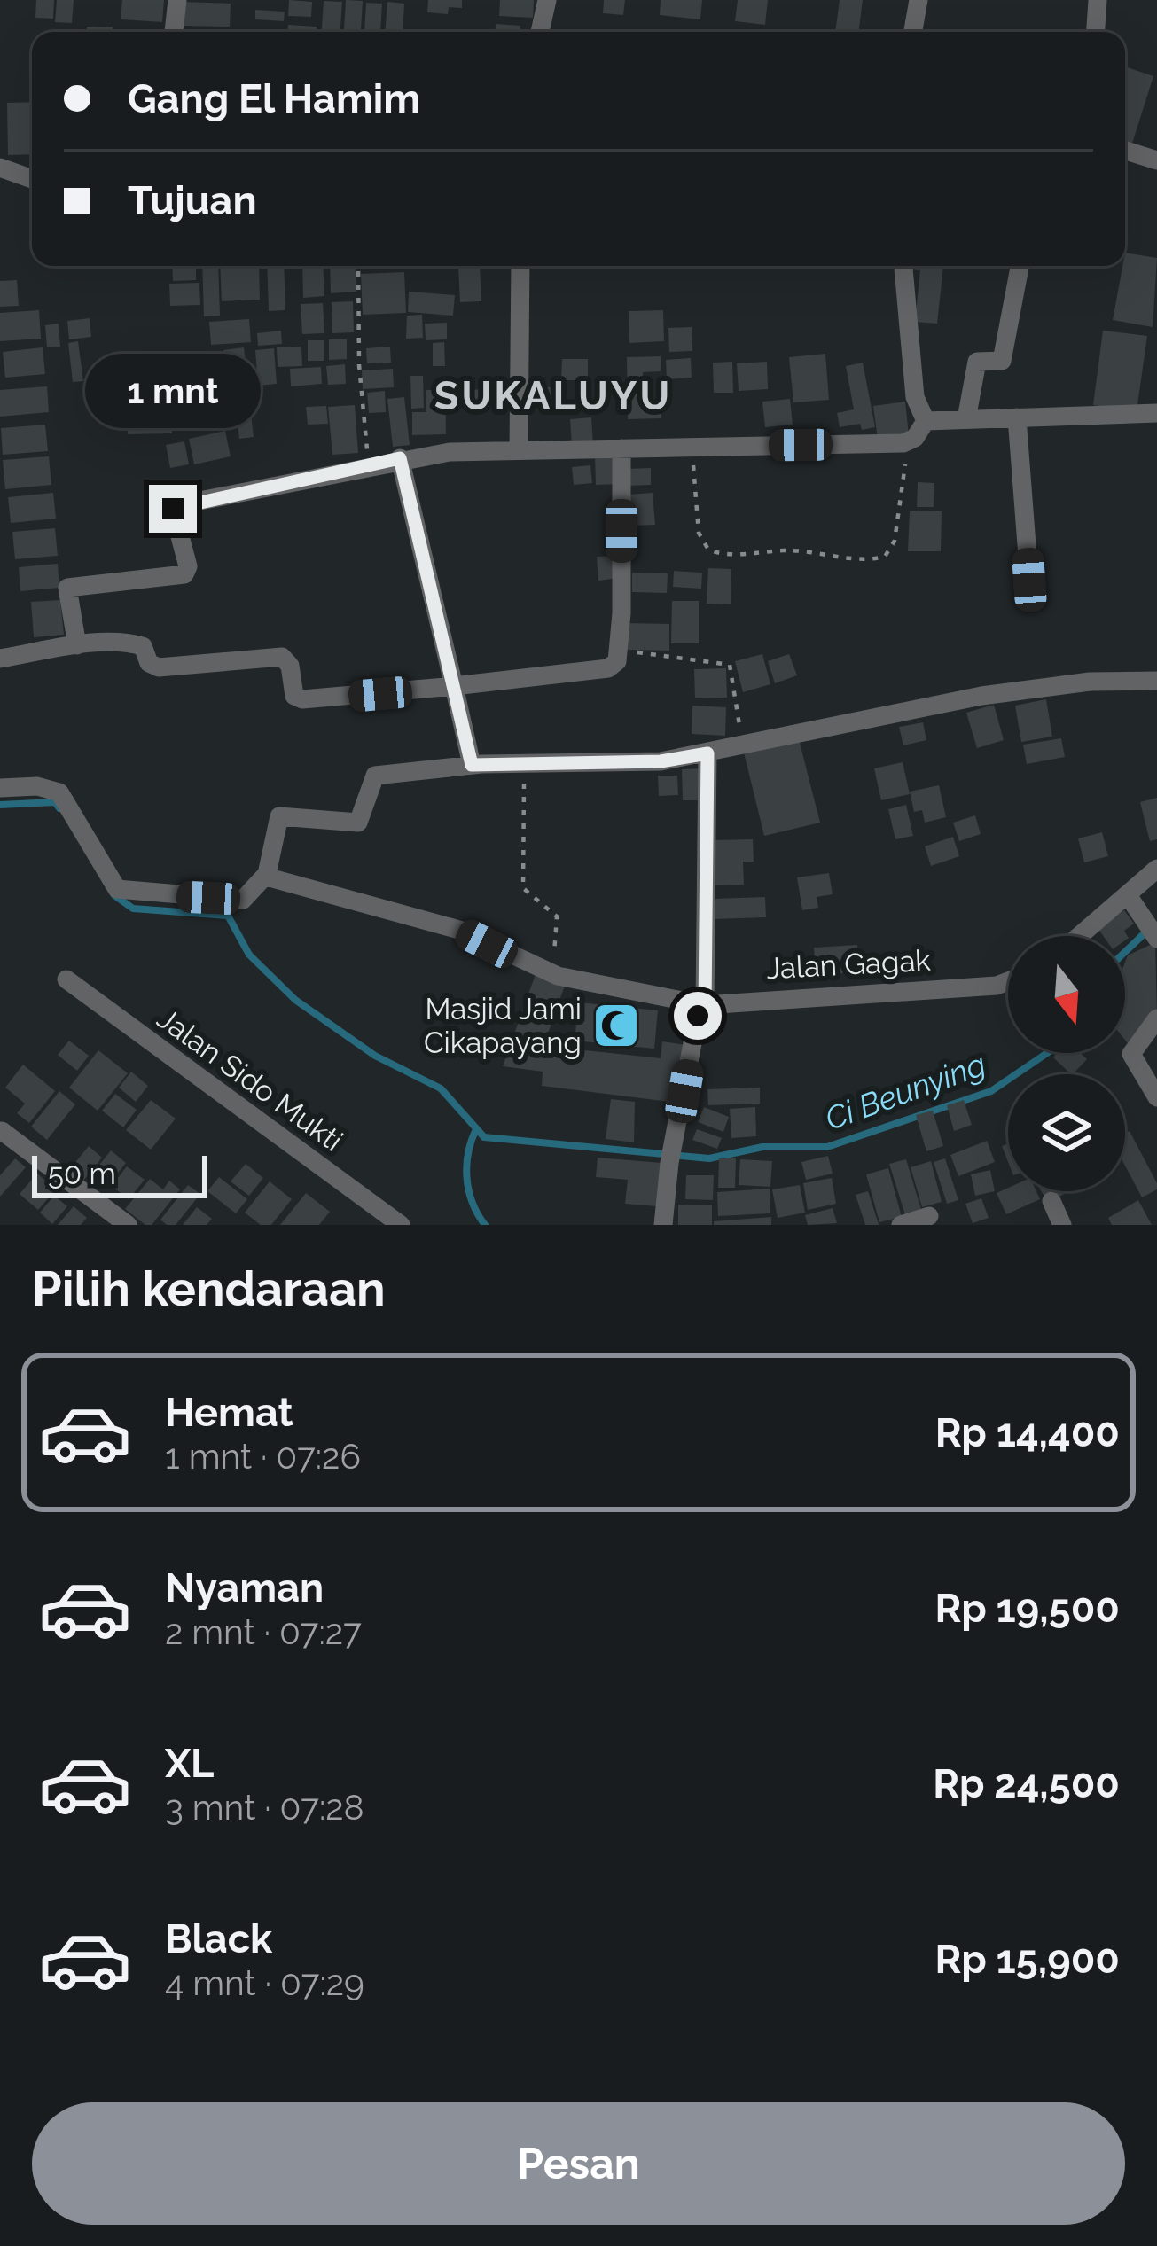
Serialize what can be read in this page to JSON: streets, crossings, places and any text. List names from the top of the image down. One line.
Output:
{"streets":{"street":["Jalan Gagak","Jalan Sido Mukti"]},"districts":["SUKALUYU"],"water":["Ci Beunying"],"places":{"mosque":["Masjid Jami Cikapayang"]},"scale_bar":"50 m","north":"bottom","page":{"banner":["Gang El Hamim","Tujuan"],"bubble":"1 mnt","scale":"50 m","heading":"Pilih kendaraan","list":[{"name":"Hemat","note":"1 mnt · 07:26","value":"Rp 14,400"},{"name":"Nyaman","note":"2 mnt · 07:27","value":"Rp 19,500"},{"name":"XL","note":"3 mnt · 07:28","value":"Rp 24,500"},{"name":"Black","note":"4 mnt · 07:29","value":"Rp 15,900"}],"buttons":"Pesan"}}
